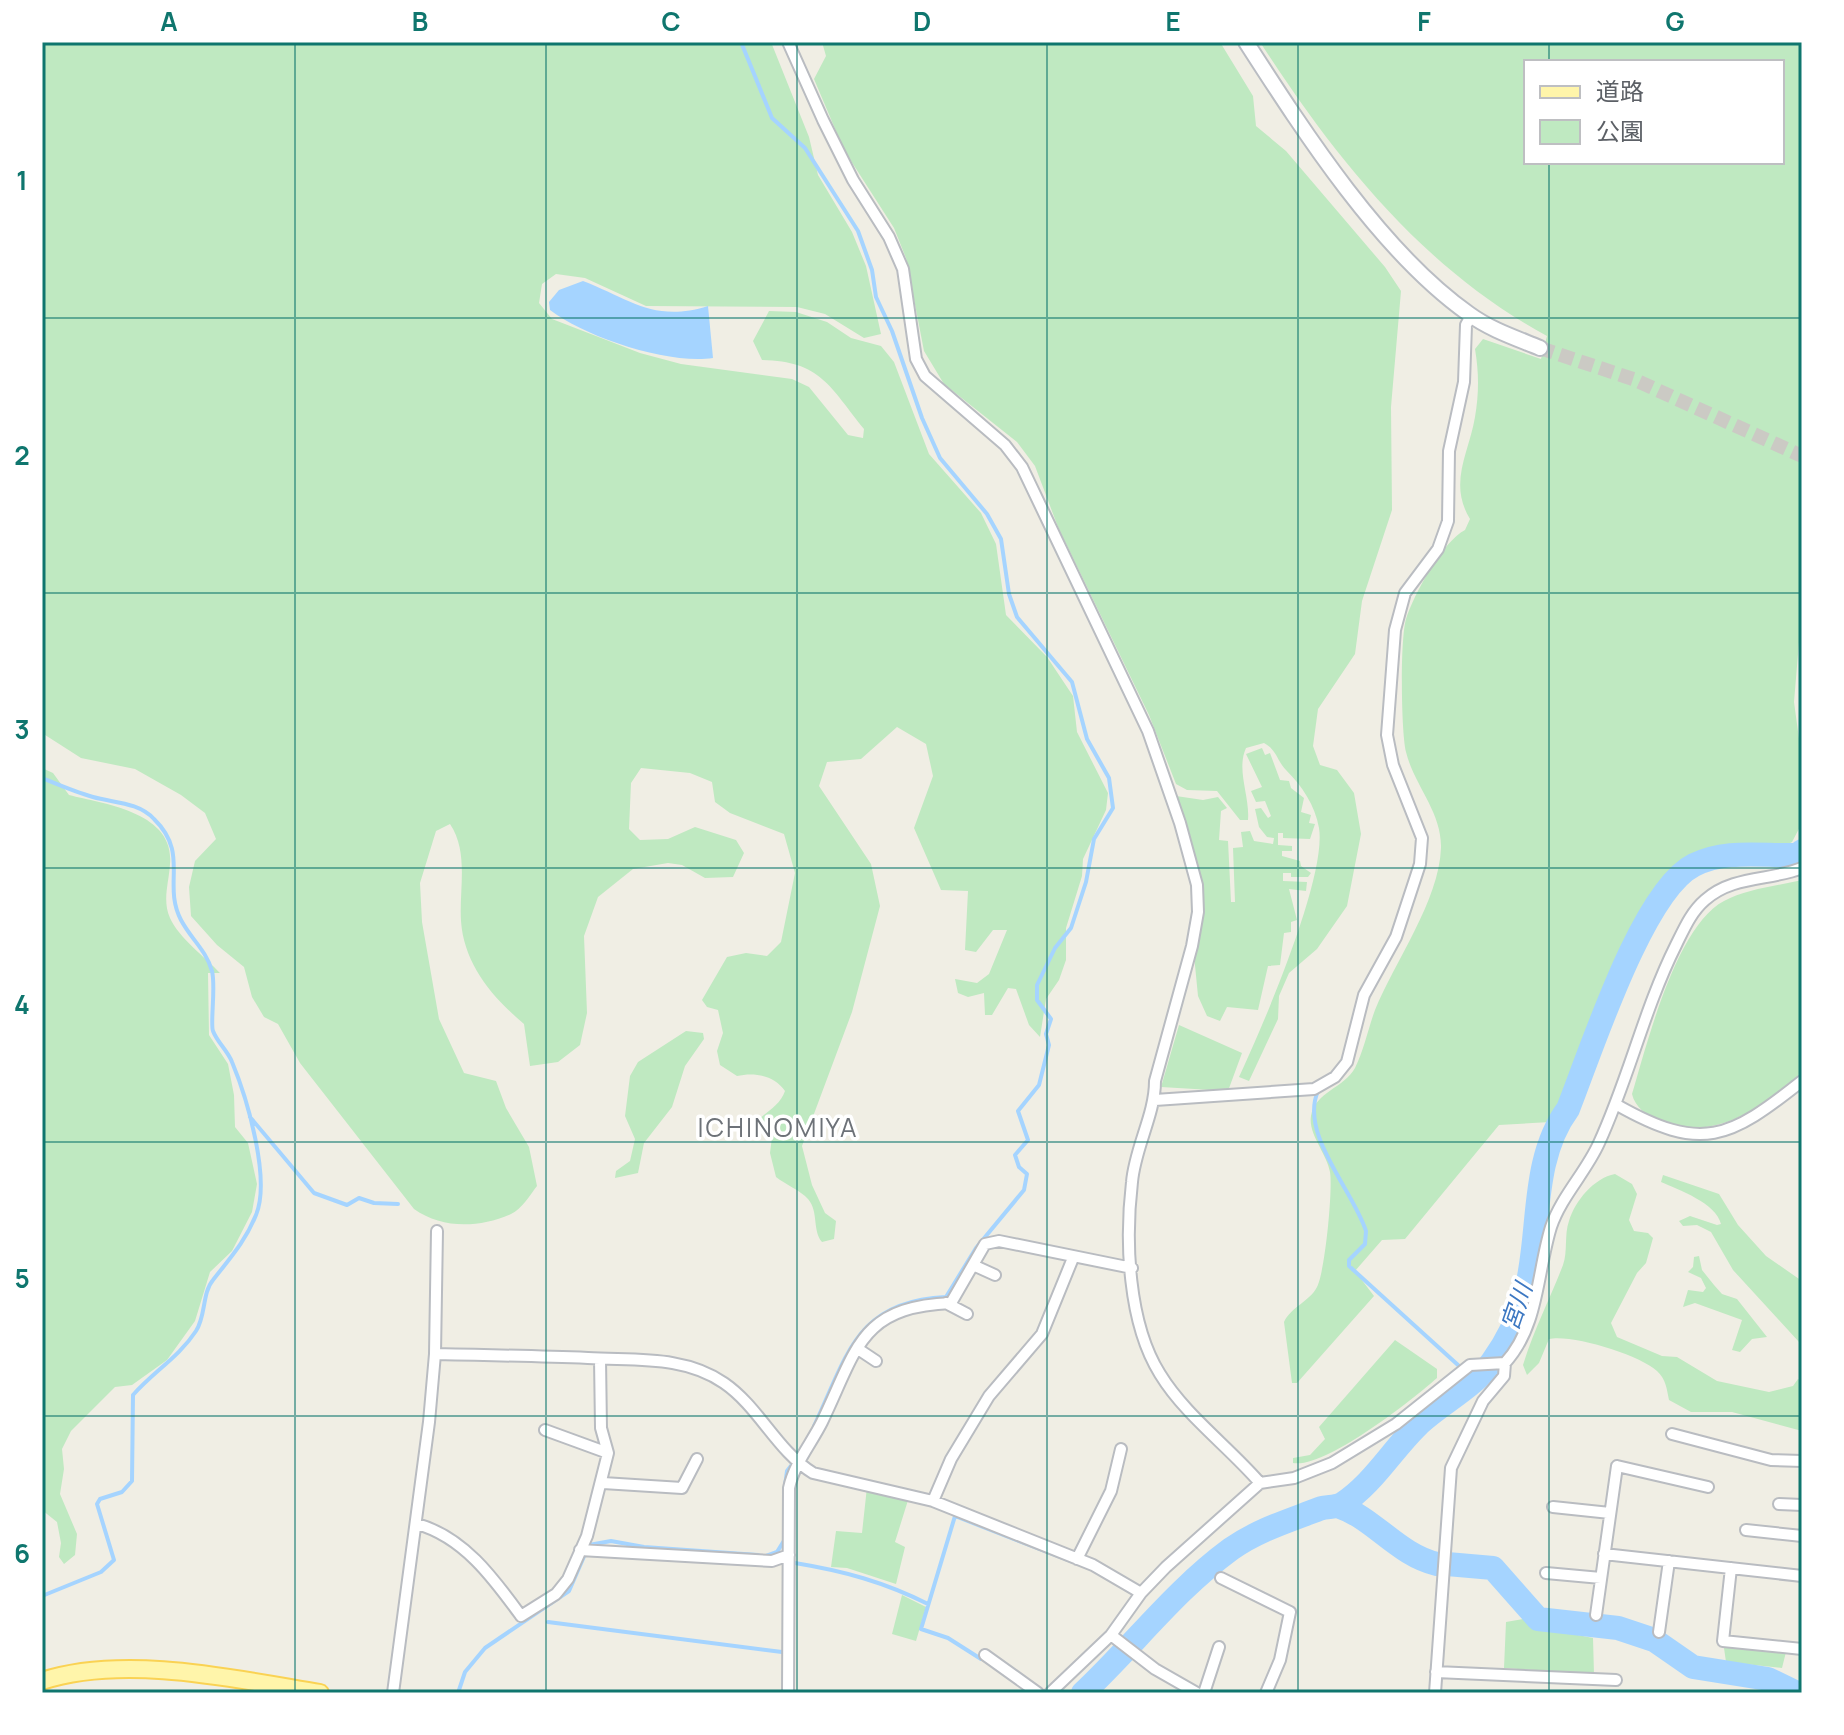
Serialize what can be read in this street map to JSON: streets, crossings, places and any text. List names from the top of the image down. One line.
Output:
{"districts":["ICHINOMIYA"],"water":["宮川"],"legend":["道路","公園"],"grid":{"columns":["A","B","C","D","E","F","G"],"rows":["1","2","3","4","5","6"]}}
